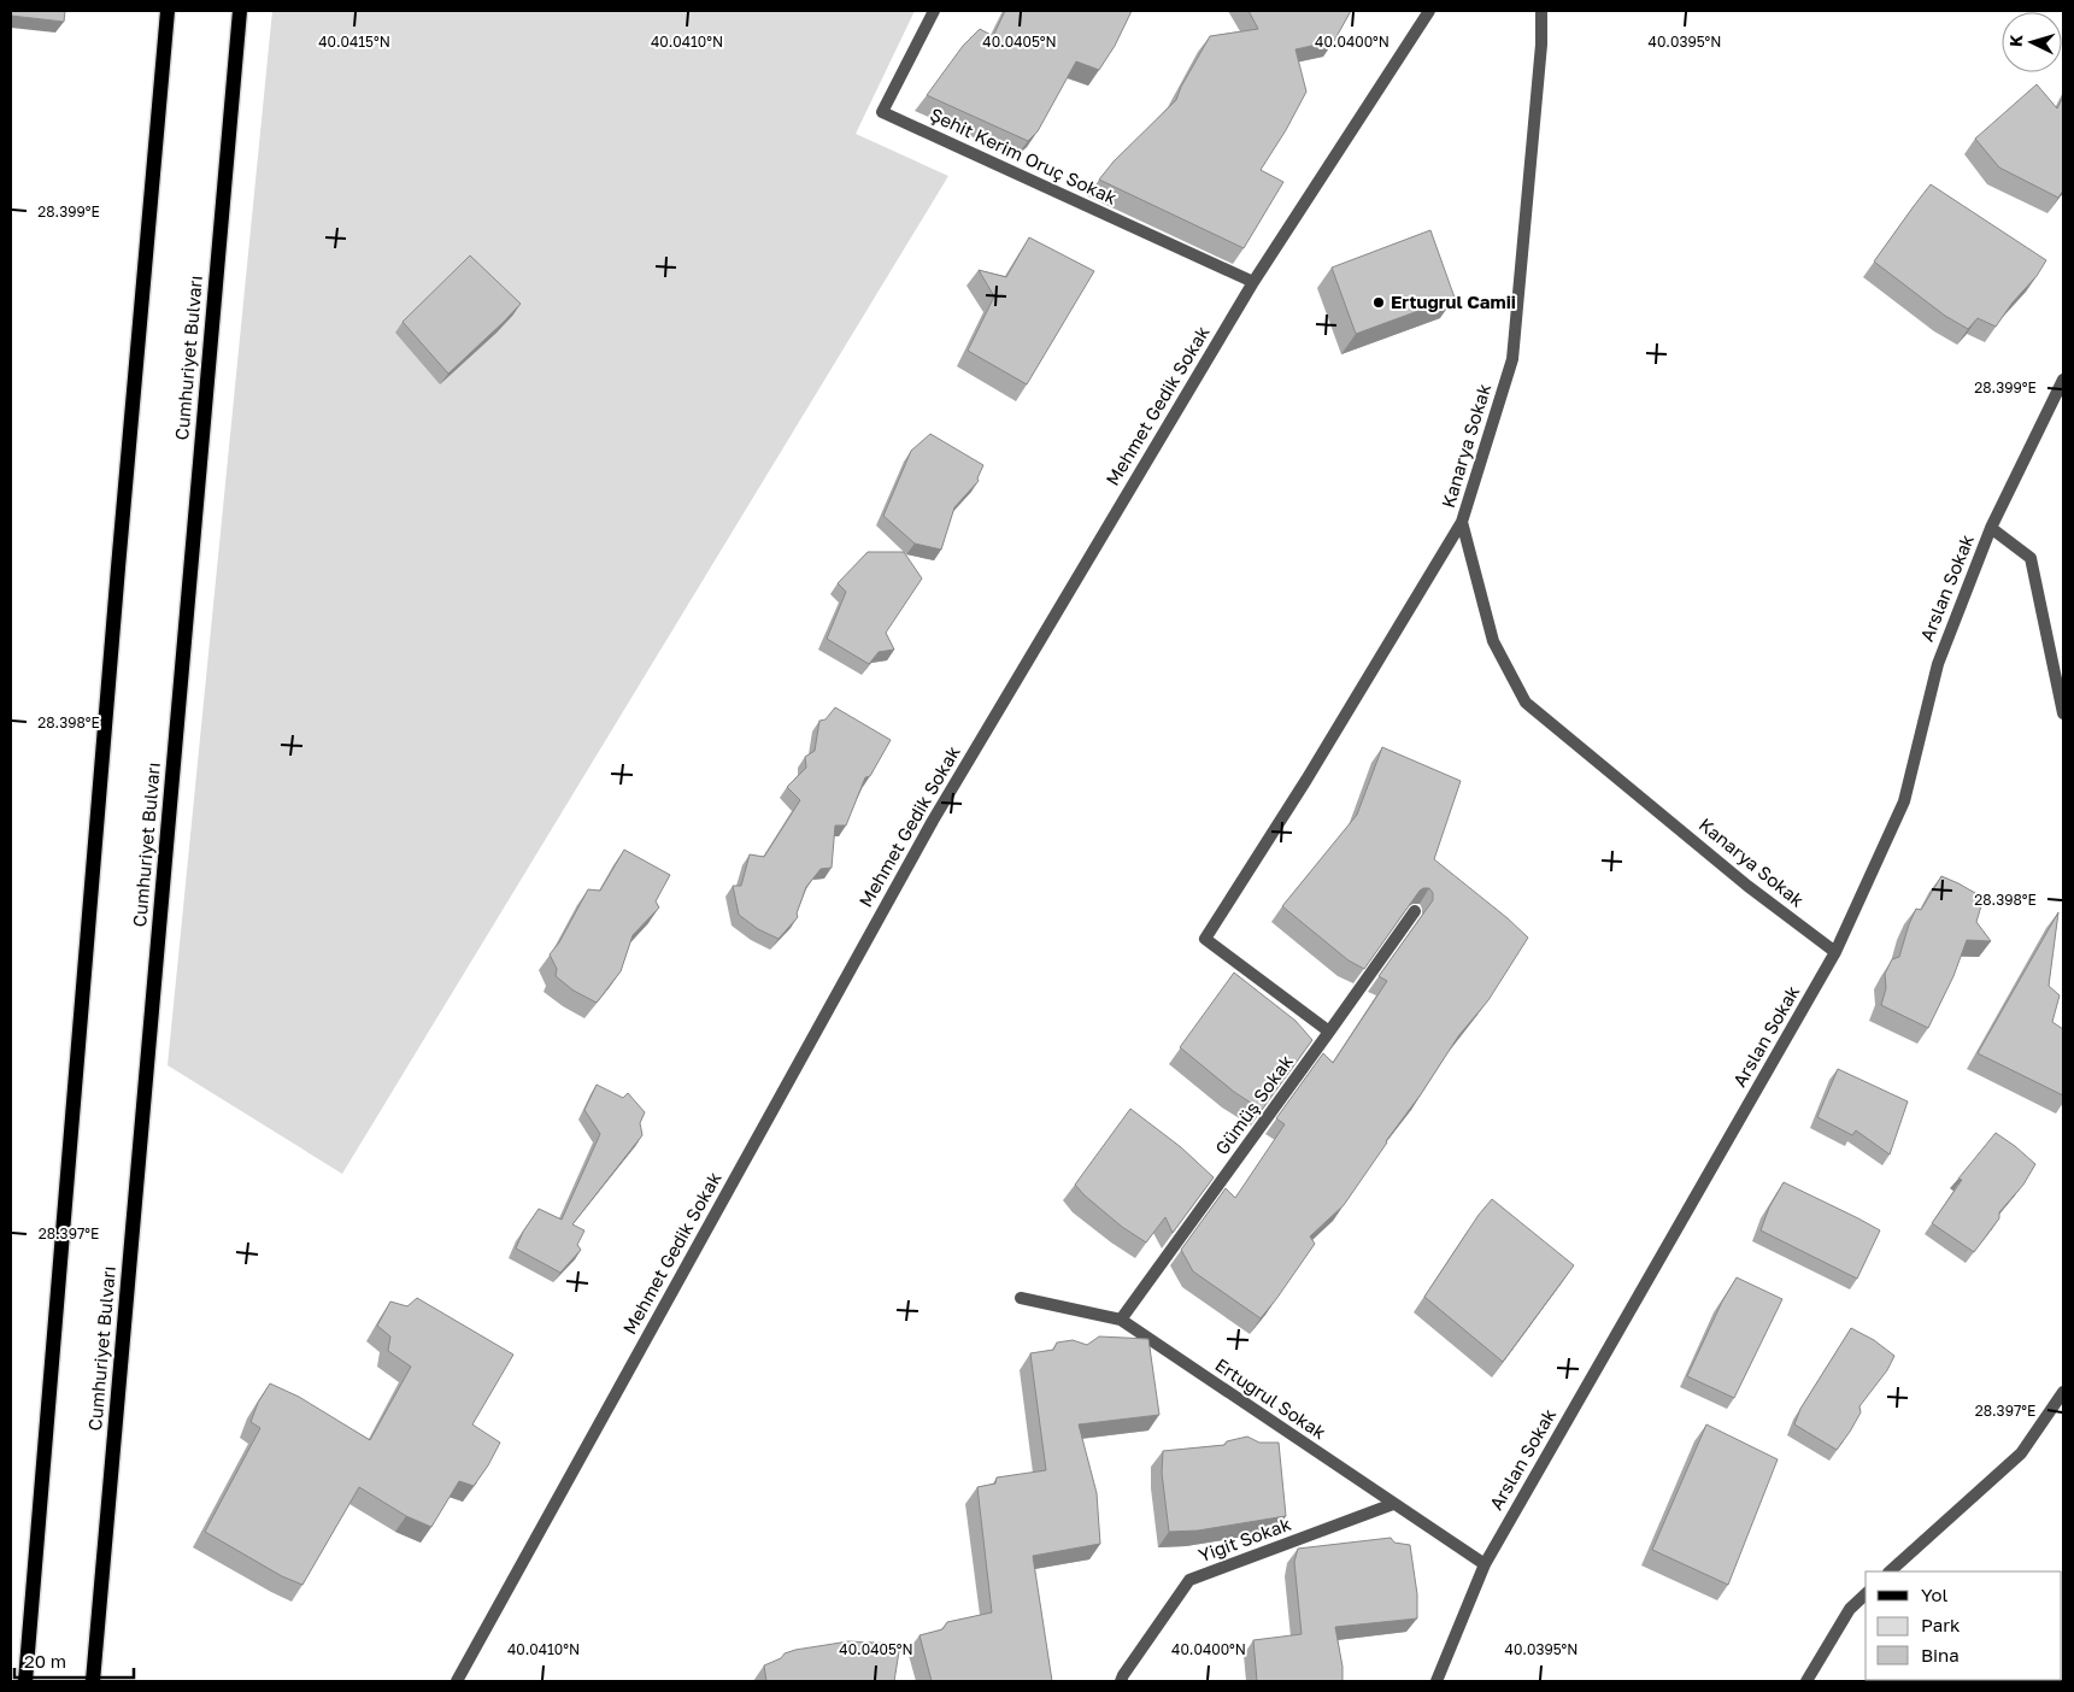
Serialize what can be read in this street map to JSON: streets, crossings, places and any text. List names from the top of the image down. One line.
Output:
{"streets":{"main road":["Cumhuriyet Bulvarı"],"street":["Şehit Kerim Oruç Sokak","Mehmet Gedik Sokak","Kanarya Sokak","Arslan Sokak","Gümüş Sokak","Ertuğrul Sokak","Yiğit Sokak"]},"crossings":[["Şehit Kerim Oruç Sokak","Mehmet Gedik Sokak"],["Kanarya Sokak","Arslan Sokak"],["Arslan Sokak","Ertuğrul Sokak"],["Gümüş Sokak","Ertuğrul Sokak"],["Ertuğrul Sokak","Yiğit Sokak"]],"places":["Ertuğrul Camii"],"legend":["Yol","Park","Bina"],"scale_bar":"20 m","north":"left","coordinates":["40.0415°N","40.0410°N","40.0405°N","40.0400°N","40.0395°N","28.399°E","28.398°E","28.397°E"]}
